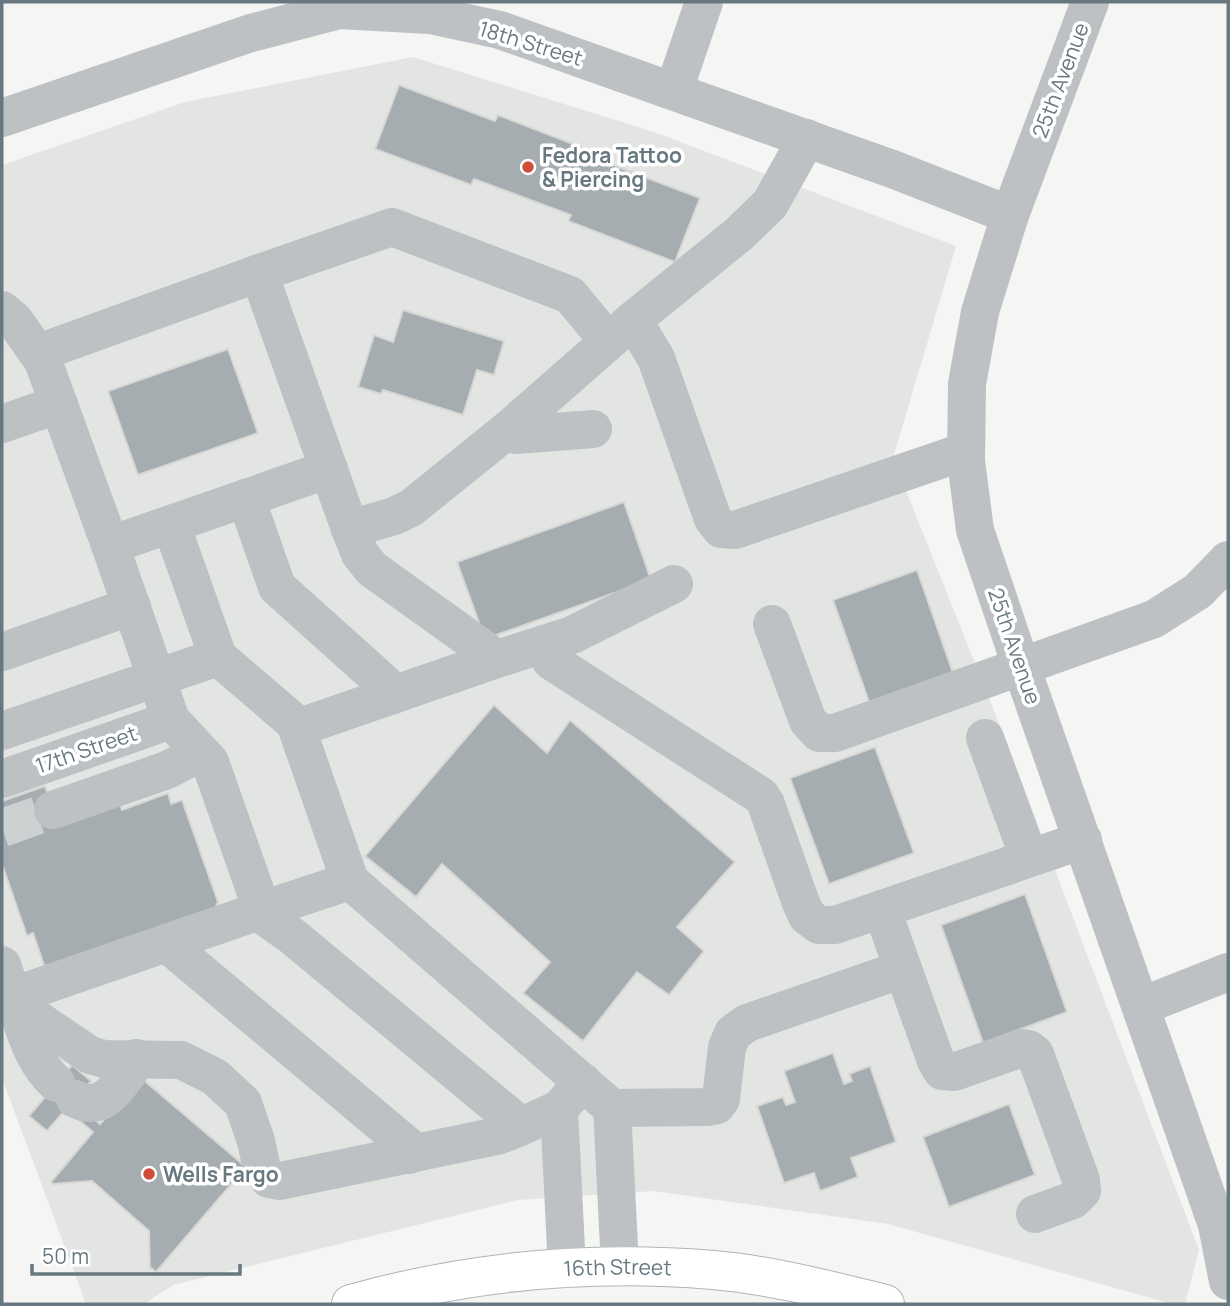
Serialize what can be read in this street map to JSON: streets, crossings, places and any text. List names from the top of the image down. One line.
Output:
{"streets":{"main road":["16th Street"],"street":["18th Street","25th Avenue","17th Street"]},"crossings":[["18th Street","25th Avenue"]],"places":["Fedora Tattoo & Piercing","Wells Fargo"],"scale_bar":"50 m"}
